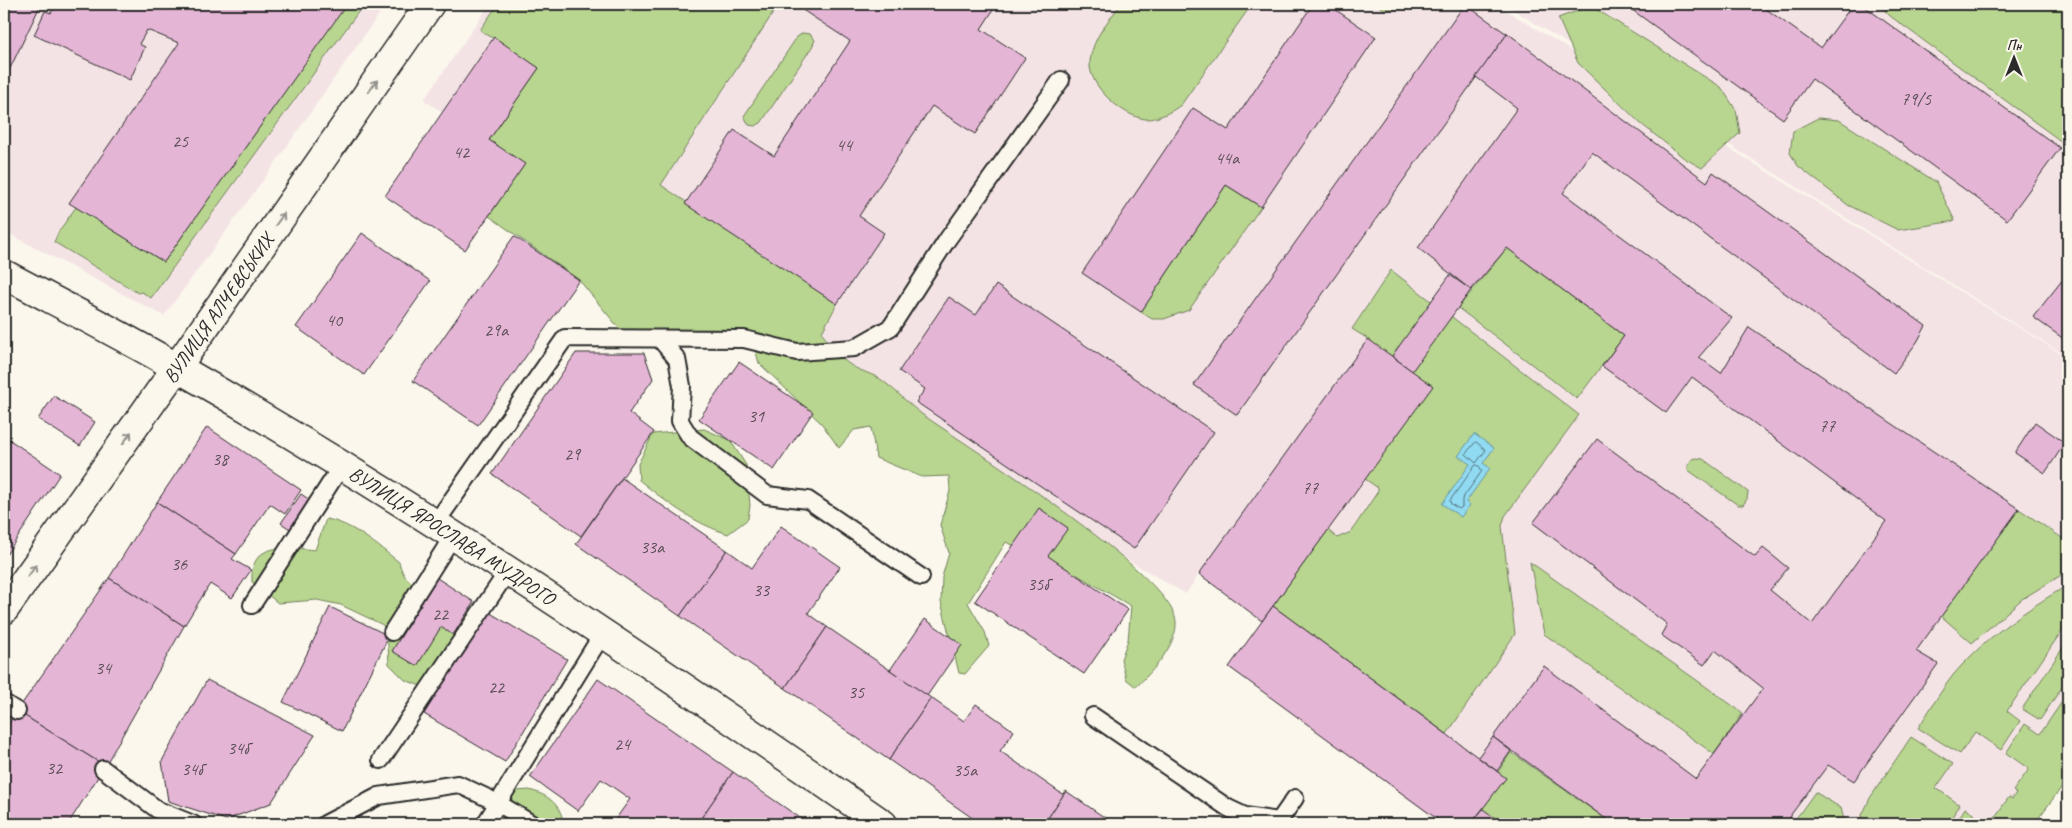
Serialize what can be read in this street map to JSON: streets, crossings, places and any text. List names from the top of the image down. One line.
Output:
{"streets":{"street":["ВУЛИЦЯ АЛЧЕВСЬКИХ","ВУЛИЦЯ ЯРОСЛАВА МУДРОГО"]},"crossings":[["ВУЛИЦЯ АЛЧЕВСЬКИХ","ВУЛИЦЯ ЯРОСЛАВА МУДРОГО"]],"one_way":["ВУЛИЦЯ АЛЧЕВСЬКИХ"],"house_numbers":["79/5","25","44","42","44а","40","29а","31","77","29","38","77","33а","36","35б","33","22","34","22","35","24","34б","32","34б","35а"],"north":"top"}
